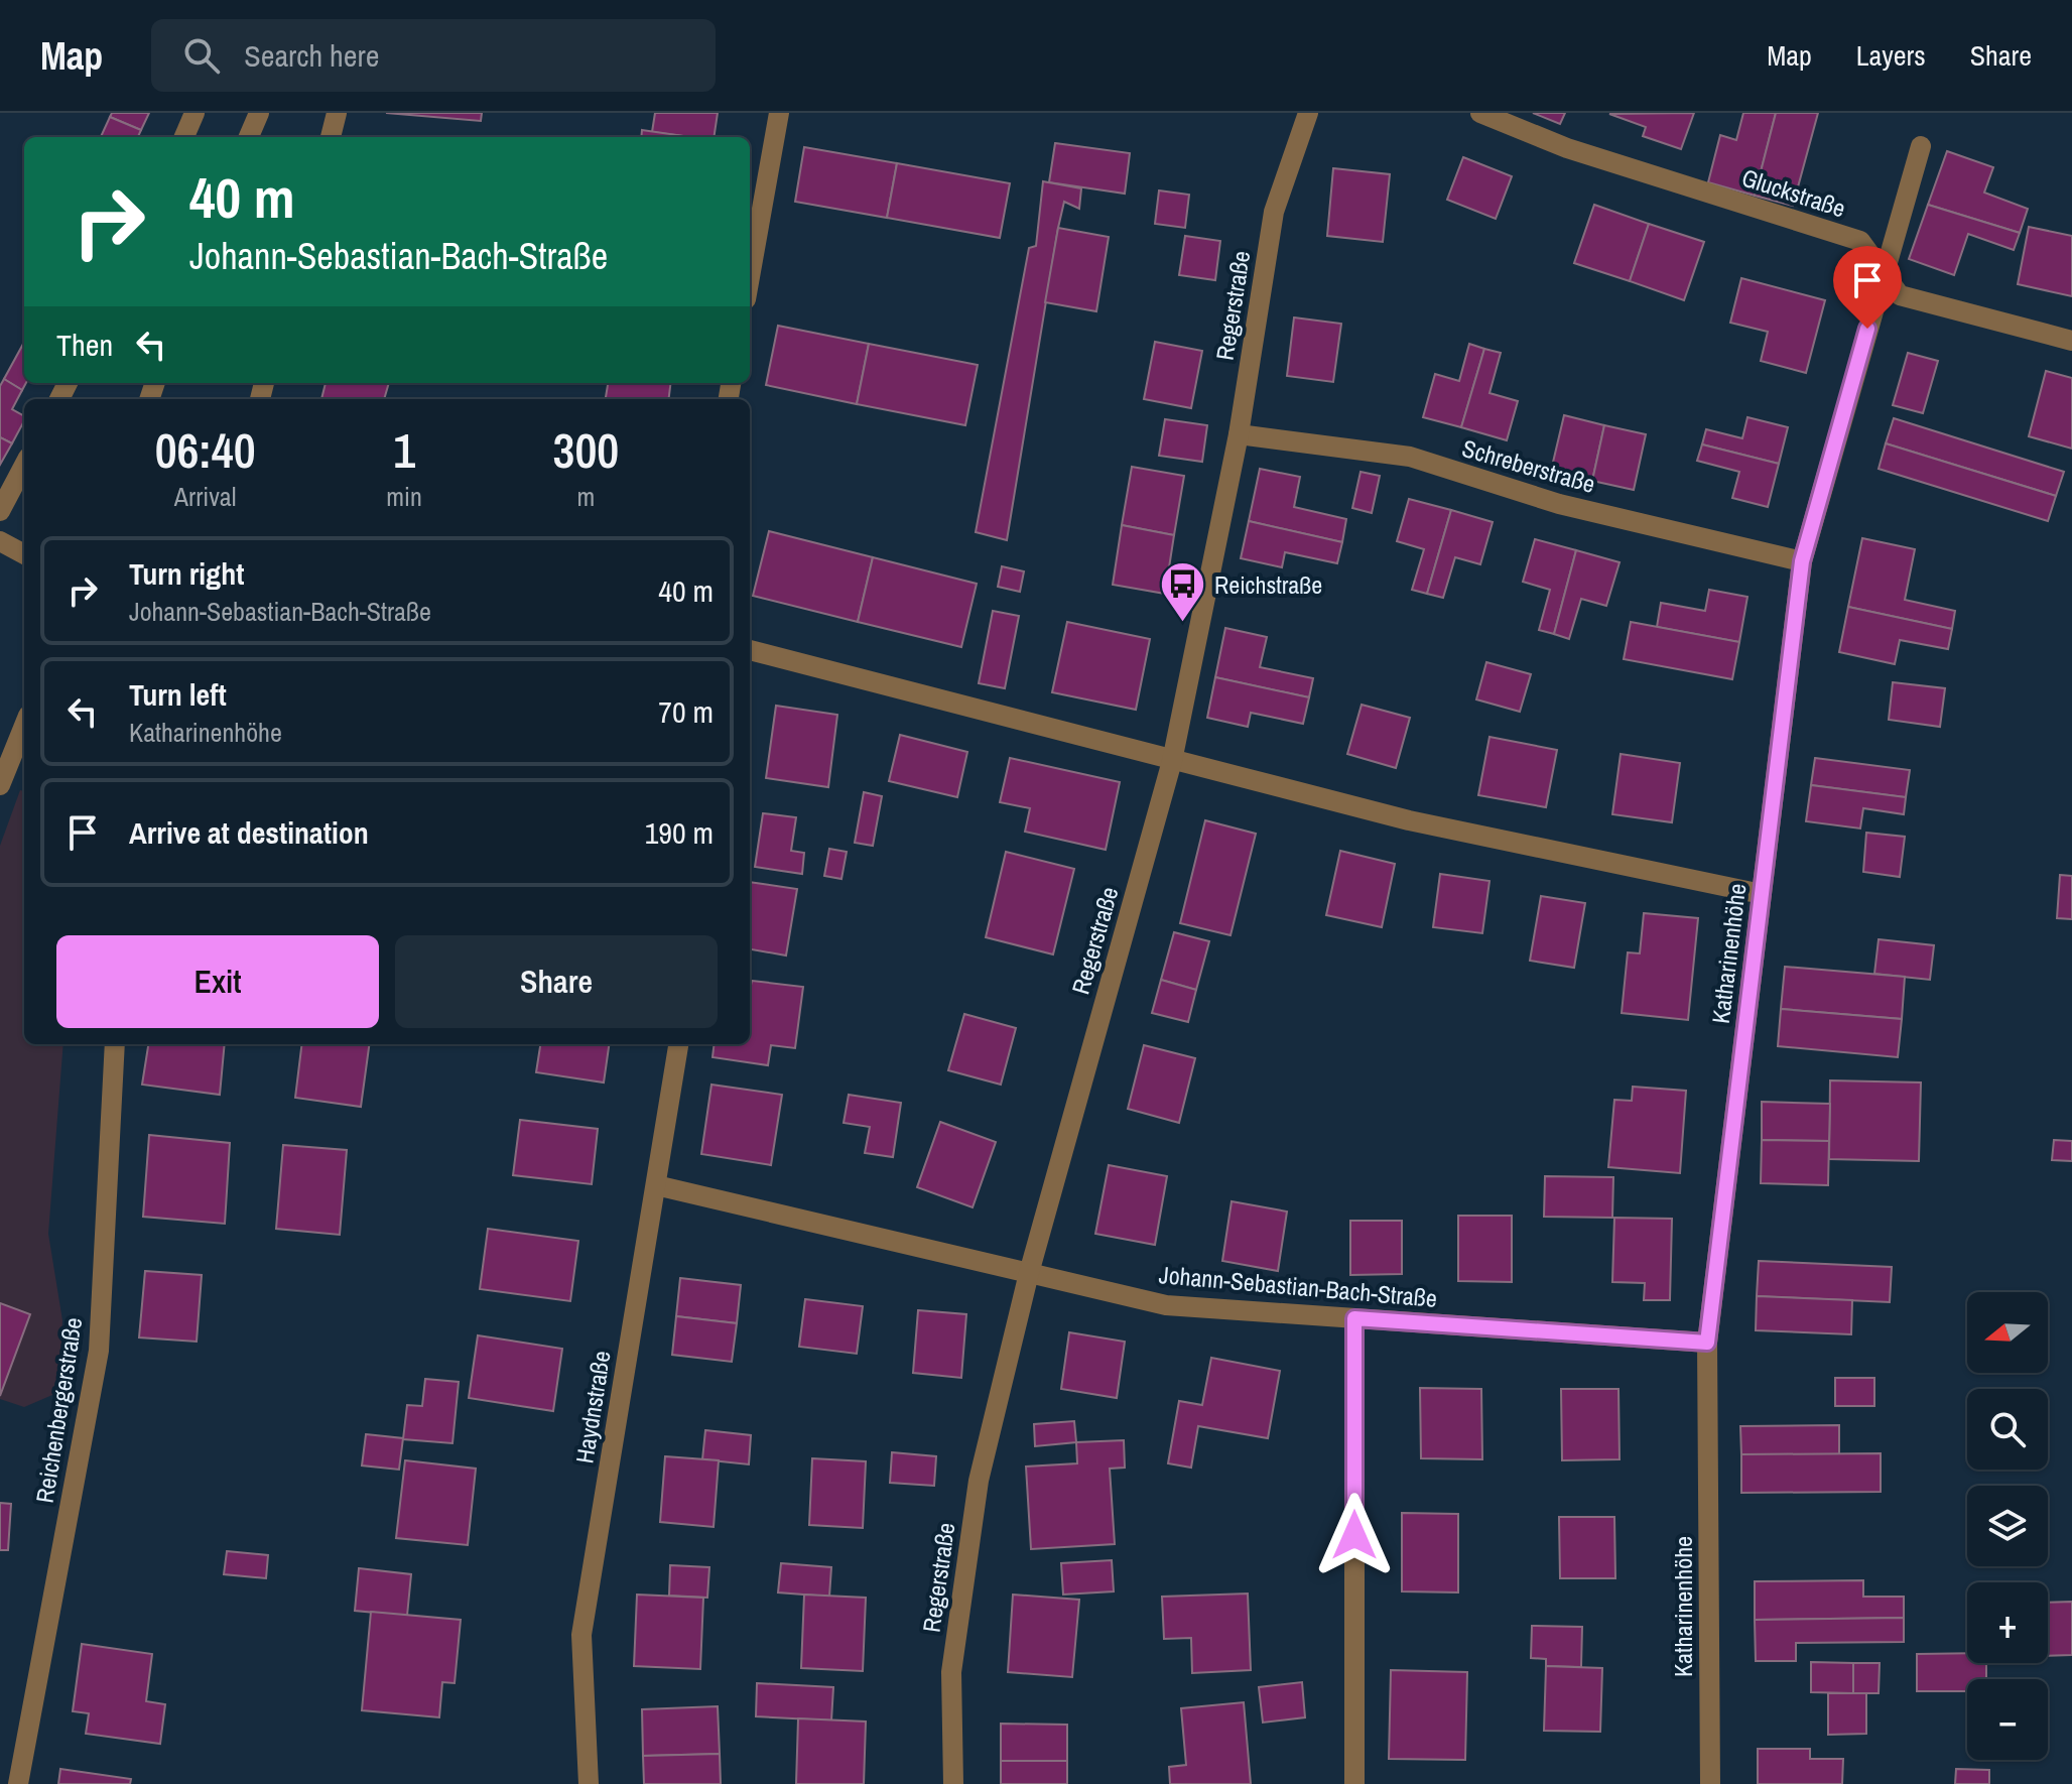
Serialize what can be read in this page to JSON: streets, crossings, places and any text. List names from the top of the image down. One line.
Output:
{"streets":{"street":["Gluckstraße","Regerstraße","Schreberstraße","Katharinenhöhe","Johann-Sebastian-Bach-Straße","Haydnstraße","Reichenbergerstraße"]},"crossings":[["Gluckstraße","Katharinenhöhe"],["Regerstraße","Schreberstraße"],["Regerstraße","Johann-Sebastian-Bach-Straße"],["Schreberstraße","Katharinenhöhe"],["Katharinenhöhe","Johann-Sebastian-Bach-Straße"],["Johann-Sebastian-Bach-Straße","Haydnstraße"]],"places":{"bus stop":["Reichstraße"]},"north":"left","page":{"header":"Map","search":"Search here","nav":["Map","Layers","Share"],"turn":["40 m","Johann-Sebastian-Bach-Straße"],"then":"Then","eta":["06:40","Arrival","1","min","300","m"],"list":[{"name":"Turn right","note":"Johann-Sebastian-Bach-Straße","value":"40 m"},{"name":"Turn left","note":"Katharinenhöhe","value":"70 m"},{"name":"Arrive at destination","value":"190 m"}],"buttons":["Exit","Share"],"map_buttons":["+","−"]}}
